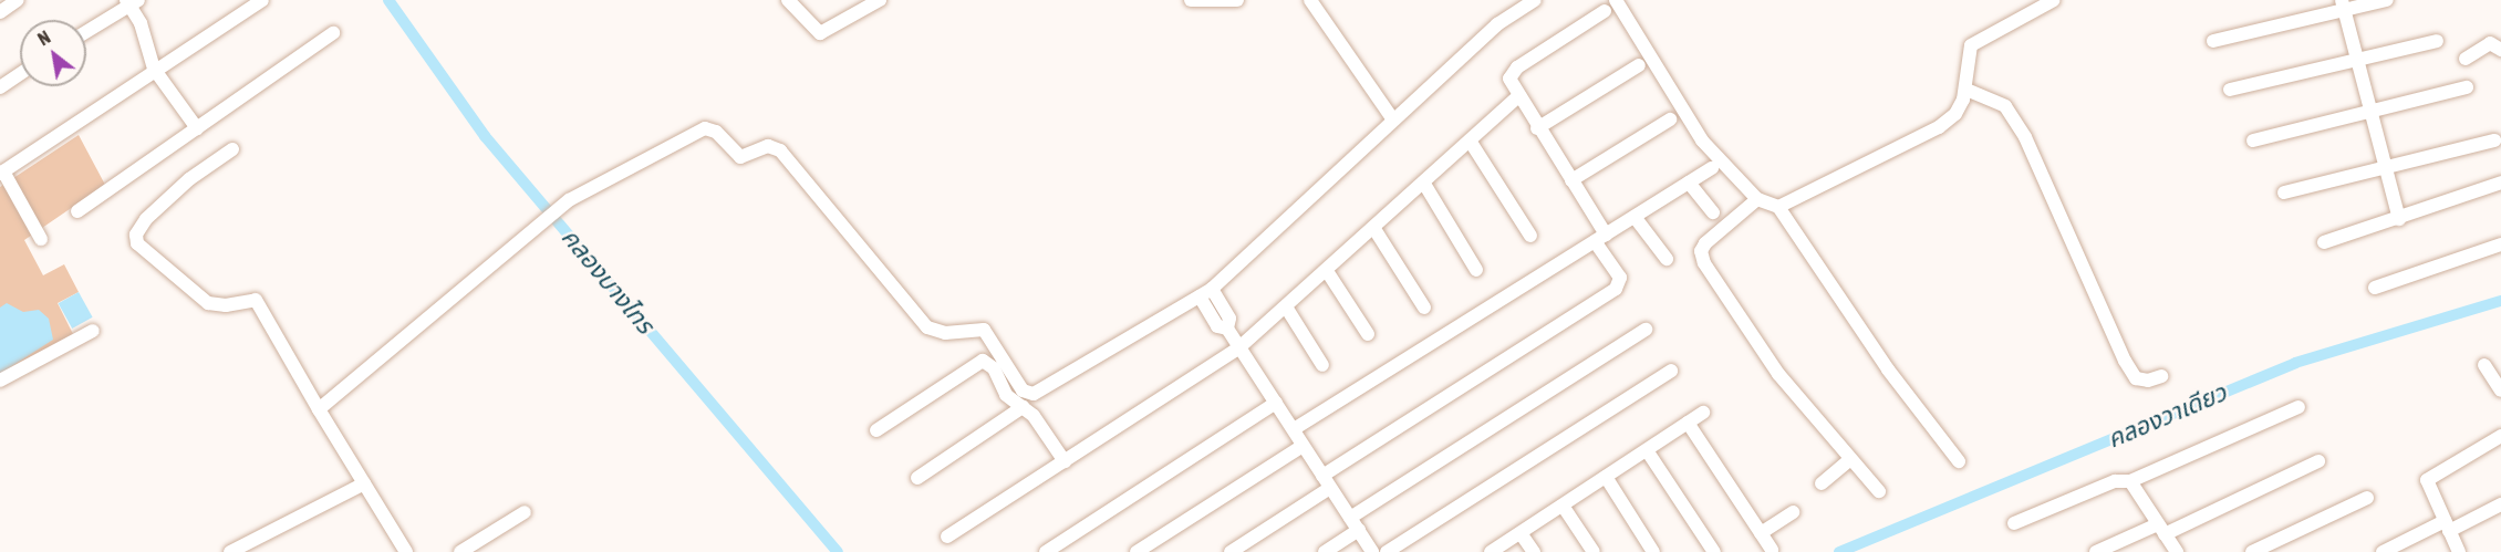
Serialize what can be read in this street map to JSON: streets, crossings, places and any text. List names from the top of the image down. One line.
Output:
{"water":["คลองบางไทร","คลองวาเดียว"],"north":"top left"}
